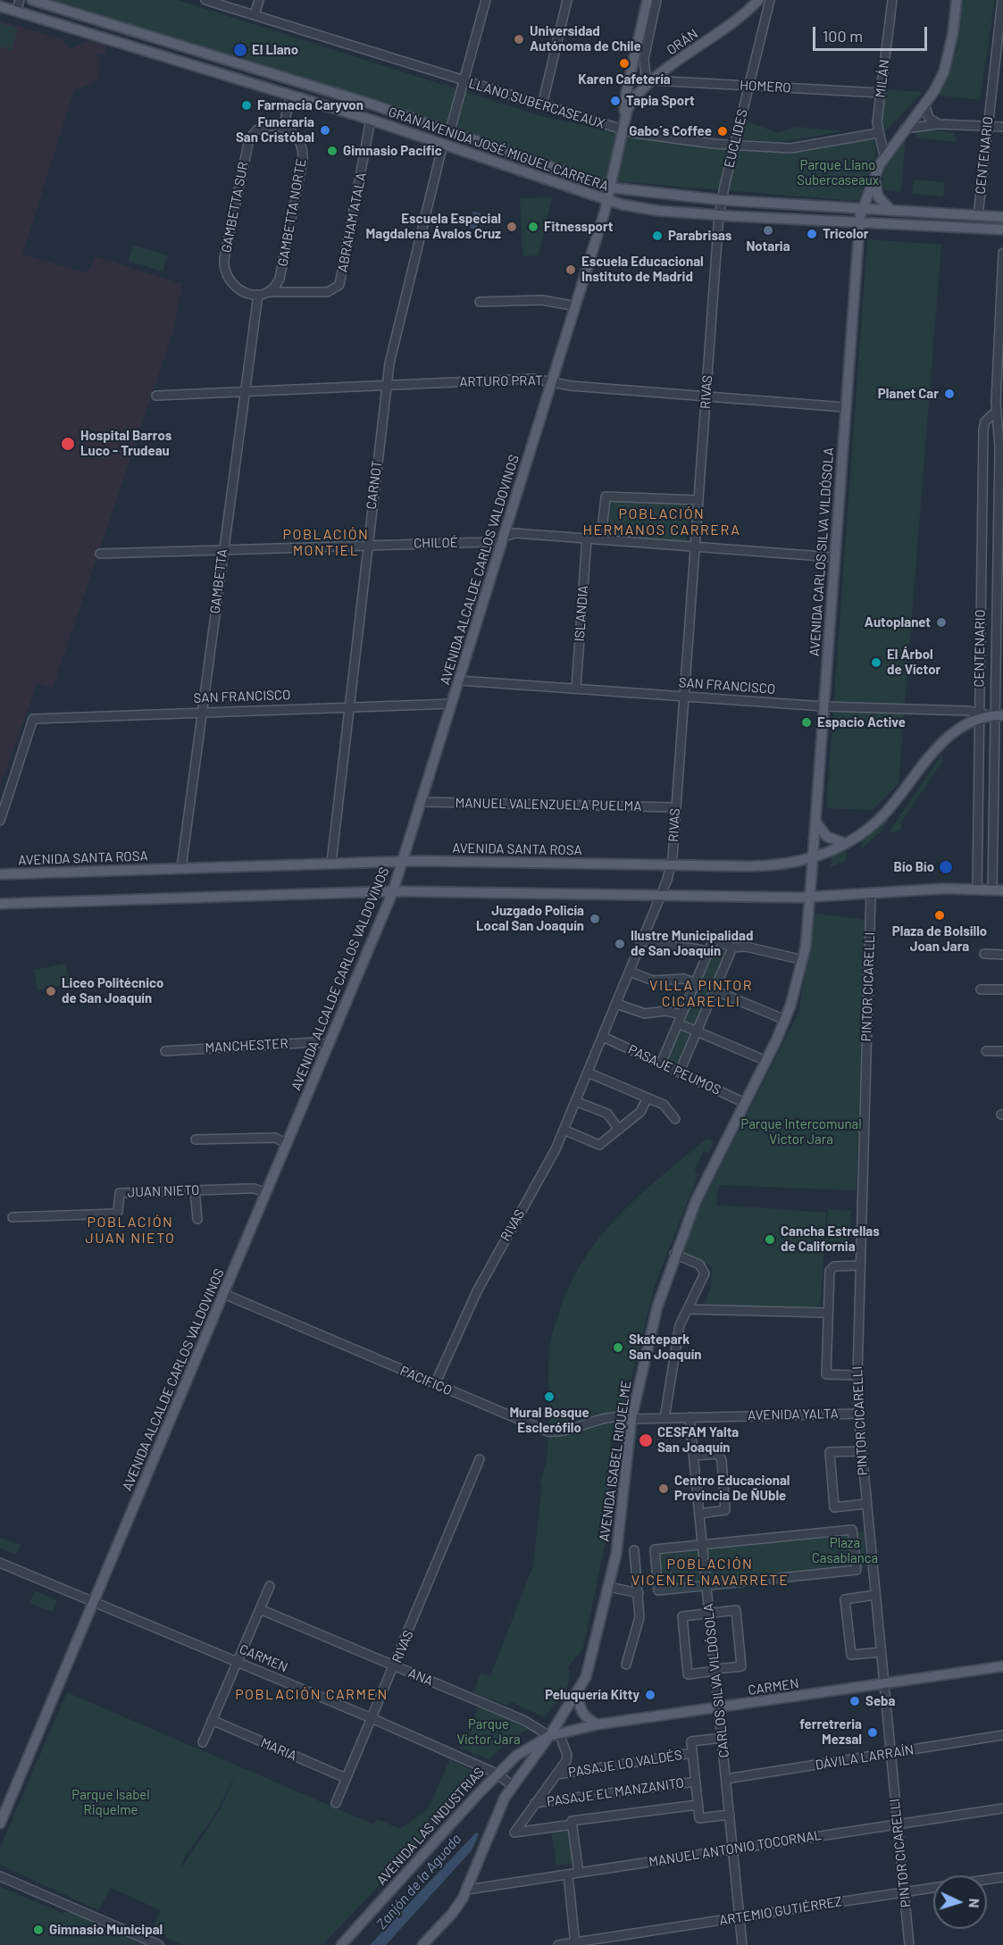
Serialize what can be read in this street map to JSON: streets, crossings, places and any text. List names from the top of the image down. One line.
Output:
{"streets":{"main road":["ORÁN","GRAN AVENIDA JOSÉ MIGUEL CARRERA","AVENIDA CARLOS SILVA VILDÓSOLA","AVENIDA ALCALDE CARLOS VALDOVINOS","SAN FRANCISCO","AVENIDA SANTA ROSA","AVENIDA ISABEL RIQUELME","CARMEN","AVENIDA LAS INDUSTRIAS"],"street":["MILÁN","HOMERO","LLANO SUBERCASEAUX","EUCLIDES","CENTENARIO","GAMBETTA SUR","GAMBETTA NORTE","ABRAHAM ATALA","ARTURO PRAT","RIVAS","CARNOT","CHILOÉ","GAMBETTA","ISLANDIA","MANUEL VALENZUELA PUELMA","PINTOR CICARELLI","MANCHESTER","PASAJE PEUMOS","JUAN NIETO","PACIFICO","AVENIDA YALTA","ANA","CARLOS SILVA VILDÓSOLA","MARIA","DÁVILA LARRAÍN","PASAJE LO VALDÉS","PASAJE EL MANZANITO","MANUEL ANTONIO TOCORNAL","ARTEMIO GUTIÉRREZ"]},"crossings":[["ORÁN","HOMERO"],["ORÁN","AVENIDA ALCALDE CARLOS VALDOVINOS"],["MILÁN","HOMERO"],["MILÁN","LLANO SUBERCASEAUX"],["HOMERO","EUCLIDES"],["LLANO SUBERCASEAUX","EUCLIDES"],["LLANO SUBERCASEAUX","AVENIDA ALCALDE CARLOS VALDOVINOS"],["EUCLIDES","GRAN AVENIDA JOSÉ MIGUEL CARRERA"],["EUCLIDES","RIVAS"],["GRAN AVENIDA JOSÉ MIGUEL CARRERA","CENTENARIO"],["GRAN AVENIDA JOSÉ MIGUEL CARRERA","ABRAHAM ATALA"],["GRAN AVENIDA JOSÉ MIGUEL CARRERA","RIVAS"],["GRAN AVENIDA JOSÉ MIGUEL CARRERA","CARNOT"],["GRAN AVENIDA JOSÉ MIGUEL CARRERA","AVENIDA CARLOS SILVA VILDÓSOLA"],["GRAN AVENIDA JOSÉ MIGUEL CARRERA","AVENIDA ALCALDE CARLOS VALDOVINOS"],["CENTENARIO","SAN FRANCISCO"],["CENTENARIO","AVENIDA SANTA ROSA"],["GAMBETTA SUR","GAMBETTA NORTE"],["GAMBETTA SUR","GAMBETTA"],["GAMBETTA NORTE","ABRAHAM ATALA"],["ARTURO PRAT","RIVAS"],["ARTURO PRAT","CARNOT"],["ARTURO PRAT","AVENIDA CARLOS SILVA VILDÓSOLA"],["ARTURO PRAT","AVENIDA ALCALDE CARLOS VALDOVINOS"],["ARTURO PRAT","GAMBETTA"],["RIVAS","CHILOÉ"],["RIVAS","SAN FRANCISCO"],["RIVAS","MANUEL VALENZUELA PUELMA"],["RIVAS","AVENIDA SANTA ROSA"],["RIVAS","PASAJE PEUMOS"],["RIVAS","PACIFICO"],["RIVAS","CARMEN"],["RIVAS","ANA"],["RIVAS","MARIA"],["CARNOT","CHILOÉ"],["CARNOT","SAN FRANCISCO"],["CARNOT","AVENIDA SANTA ROSA"],["CHILOÉ","AVENIDA CARLOS SILVA VILDÓSOLA"],["CHILOÉ","AVENIDA ALCALDE CARLOS VALDOVINOS"],["CHILOÉ","GAMBETTA"],["CHILOÉ","ISLANDIA"],["AVENIDA CARLOS SILVA VILDÓSOLA","SAN FRANCISCO"],["AVENIDA CARLOS SILVA VILDÓSOLA","AVENIDA SANTA ROSA"],["AVENIDA CARLOS SILVA VILDÓSOLA","AVENIDA ISABEL RIQUELME"],["AVENIDA ALCALDE CARLOS VALDOVINOS","SAN FRANCISCO"],["AVENIDA ALCALDE CARLOS VALDOVINOS","MANUEL VALENZUELA PUELMA"],["AVENIDA ALCALDE CARLOS VALDOVINOS","AVENIDA SANTA ROSA"],["AVENIDA ALCALDE CARLOS VALDOVINOS","MANCHESTER"],["AVENIDA ALCALDE CARLOS VALDOVINOS","JUAN NIETO"],["AVENIDA ALCALDE CARLOS VALDOVINOS","PACIFICO"],["AVENIDA ALCALDE CARLOS VALDOVINOS","CARMEN"],["GAMBETTA","SAN FRANCISCO"],["GAMBETTA","AVENIDA SANTA ROSA"],["ISLANDIA","SAN FRANCISCO"],["SAN FRANCISCO","AVENIDA SANTA ROSA"],["PINTOR CICARELLI","AVENIDA YALTA"],["PINTOR CICARELLI","CARMEN"],["PINTOR CICARELLI","DÁVILA LARRAÍN"],["PINTOR CICARELLI","MANUEL ANTONIO TOCORNAL"],["PINTOR CICARELLI","ARTEMIO GUTIÉRREZ"],["PASAJE PEUMOS","AVENIDA ISABEL RIQUELME"],["PACIFICO","AVENIDA YALTA"],["PACIFICO","AVENIDA ISABEL RIQUELME"],["AVENIDA YALTA","AVENIDA ISABEL RIQUELME"],["AVENIDA YALTA","CARLOS SILVA VILDÓSOLA"],["AVENIDA ISABEL RIQUELME","CARMEN"],["AVENIDA ISABEL RIQUELME","ANA"],["AVENIDA ISABEL RIQUELME","AVENIDA LAS INDUSTRIAS"],["AVENIDA ISABEL RIQUELME","MANUEL ANTONIO TOCORNAL"],["CARMEN","ANA"],["CARMEN","CARLOS SILVA VILDÓSOLA"],["CARMEN","AVENIDA LAS INDUSTRIAS"],["ANA","AVENIDA LAS INDUSTRIAS"],["CARLOS SILVA VILDÓSOLA","DÁVILA LARRAÍN"],["CARLOS SILVA VILDÓSOLA","MANUEL ANTONIO TOCORNAL"],["CARLOS SILVA VILDÓSOLA","ARTEMIO GUTIÉRREZ"]],"districts":["POBLACIÓN HERMANOS CARRERA","POBLACIÓN MONTIEL","VILLA PINTOR CICARELLI","POBLACIÓN JUAN NIETO","POBLACIÓN VICENTE NAVARRETE","POBLACIÓN CARMEN"],"water":["Zanjón de la Aguada"],"parks":["Parque Llano Subercaseaux","Parque Intercomunal Victor Jara","Plaza Casablanca","Parque Víctor Jara","Parque Isabel Riquelme"],"places":["Universidad Autónoma de Chile","El Llano","Karen Cafetería","Tapia Sport","Farmacia Caryvon","Funeraria San Cristóbal","Gabo´s Coffee","Gimnasio Pacific","Escuela Especial Magdalena Ávalos Cruz","Fitnessport","Notaria","Tricolor","Parabrisas","Escuela Educacional Instituto de Madrid","Planet Car","Hospital Barros Luco - Trudeau","Autoplanet","El Árbol de Víctor","Espacio Active","Bío Bío","Plaza de Bolsillo Joan Jara","Juzgado Policía Local San Joaquín","Ilustre Municipalidad de San Joaquín","Liceo Politécnico de San Joaquín","Cancha Estrellas de California","Skatepark San Joaquín","Mural Bosque Esclerófilo","CESFAM Yalta San Joaquín","Centro Educacional Provincia De ÑUble","Peluquería Kitty","Seba","ferretreria Mezsal","Gimnasio Municipal"],"scale_bar":"100 m","north":"right"}
